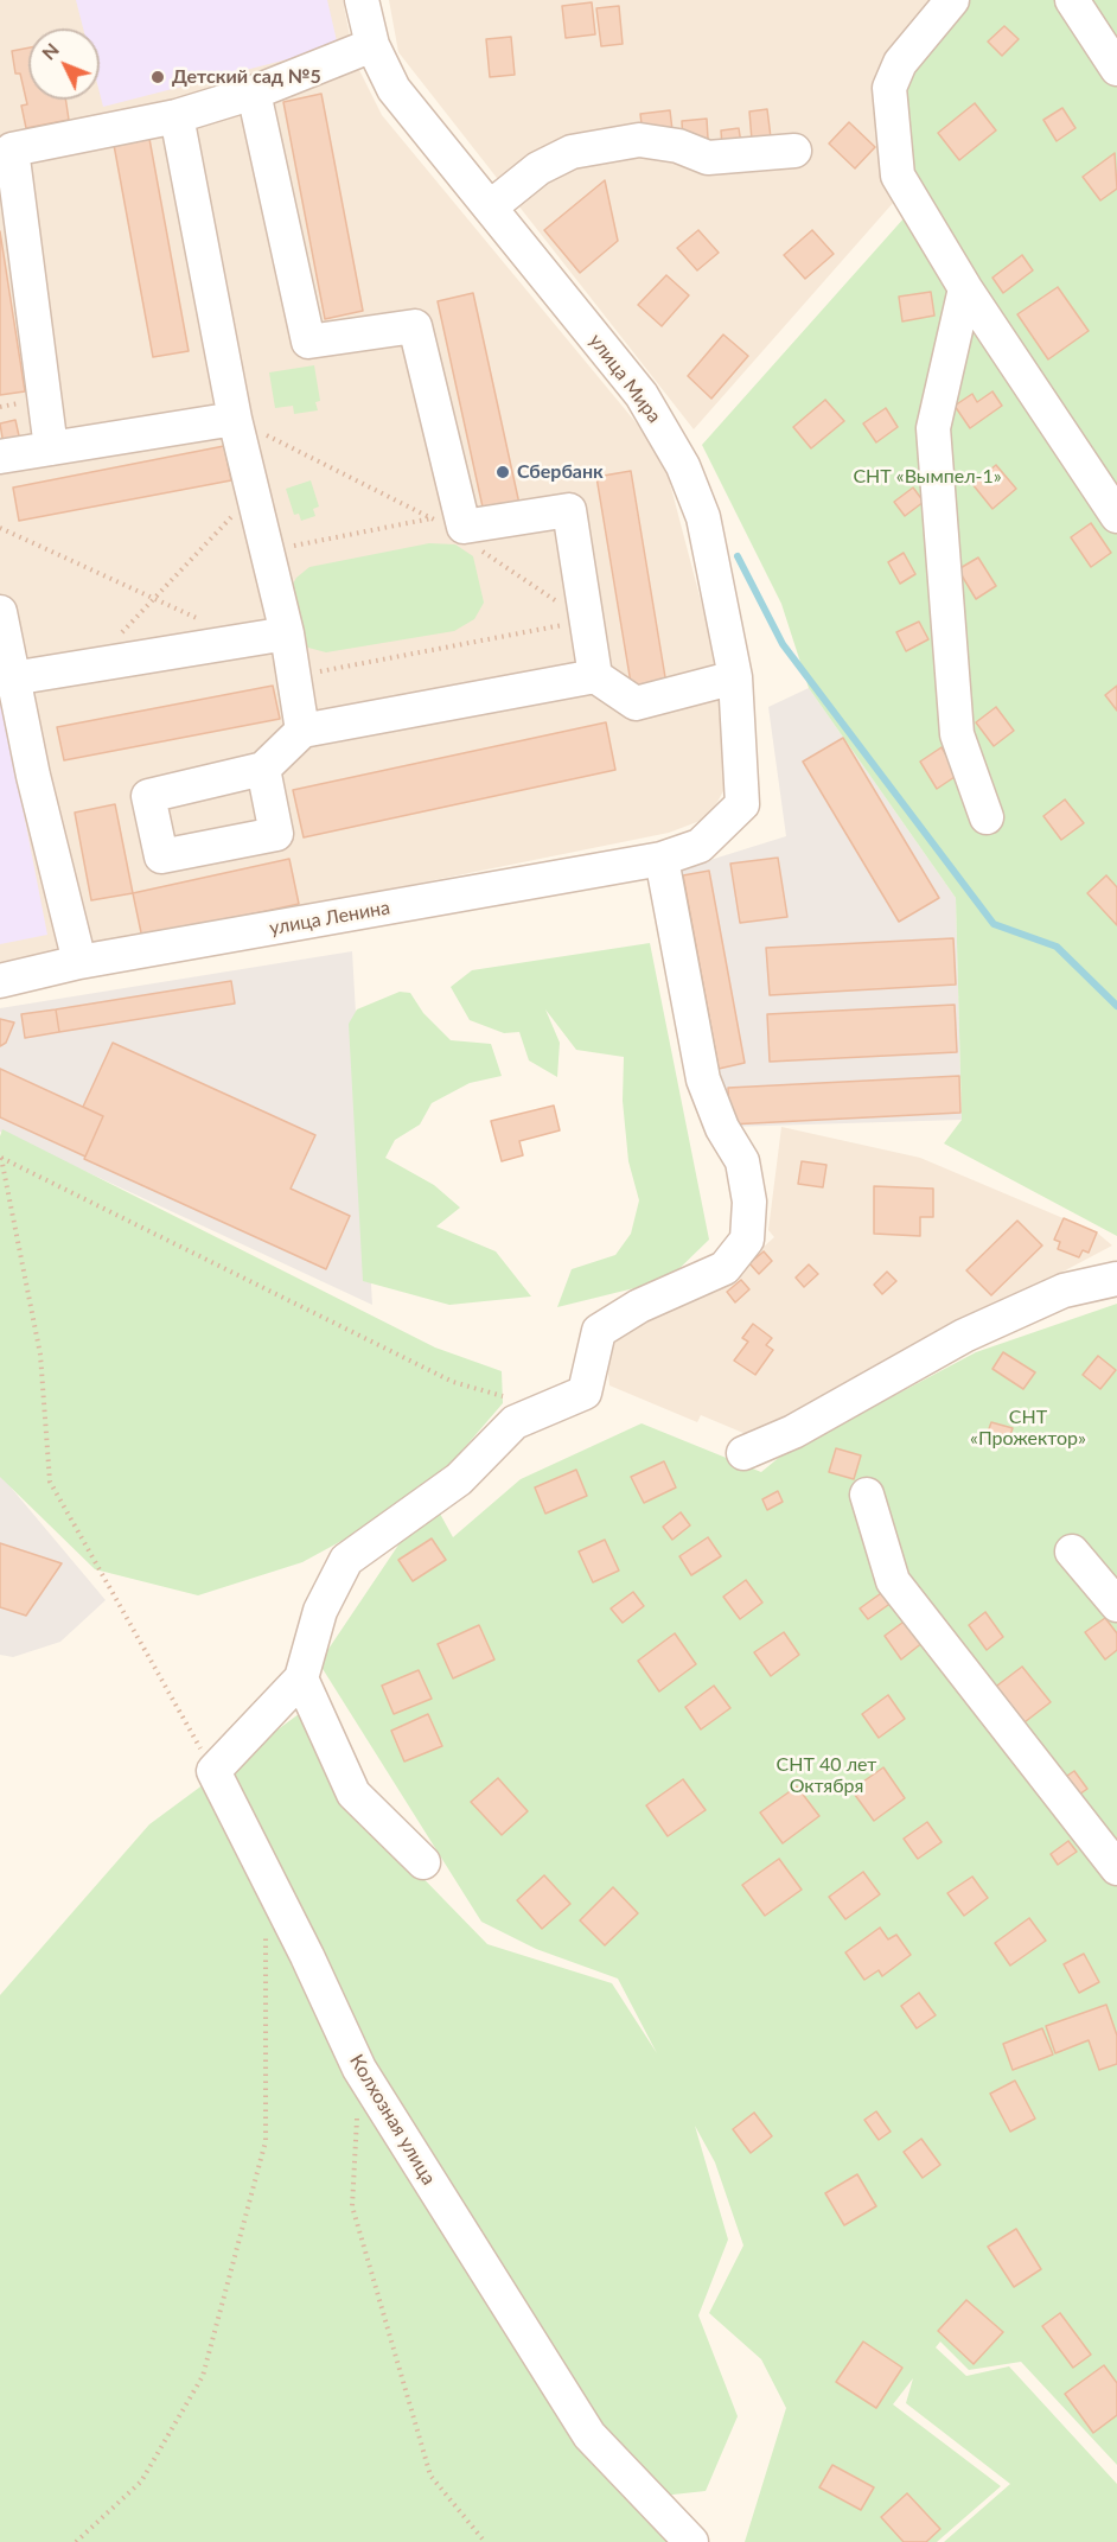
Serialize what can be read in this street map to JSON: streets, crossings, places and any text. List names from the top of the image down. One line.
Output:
{"streets":{"street":["улица Мира","улица Ленина","Колхозная улица"]},"crossings":[["улица Мира","улица Ленина"]],"parks":["СНТ «Вымпел-1»","СНТ «Прожектор»","СНТ 40 лет Октября"],"places":["Детский сад №5","Сбербанк"],"north":"top left"}
